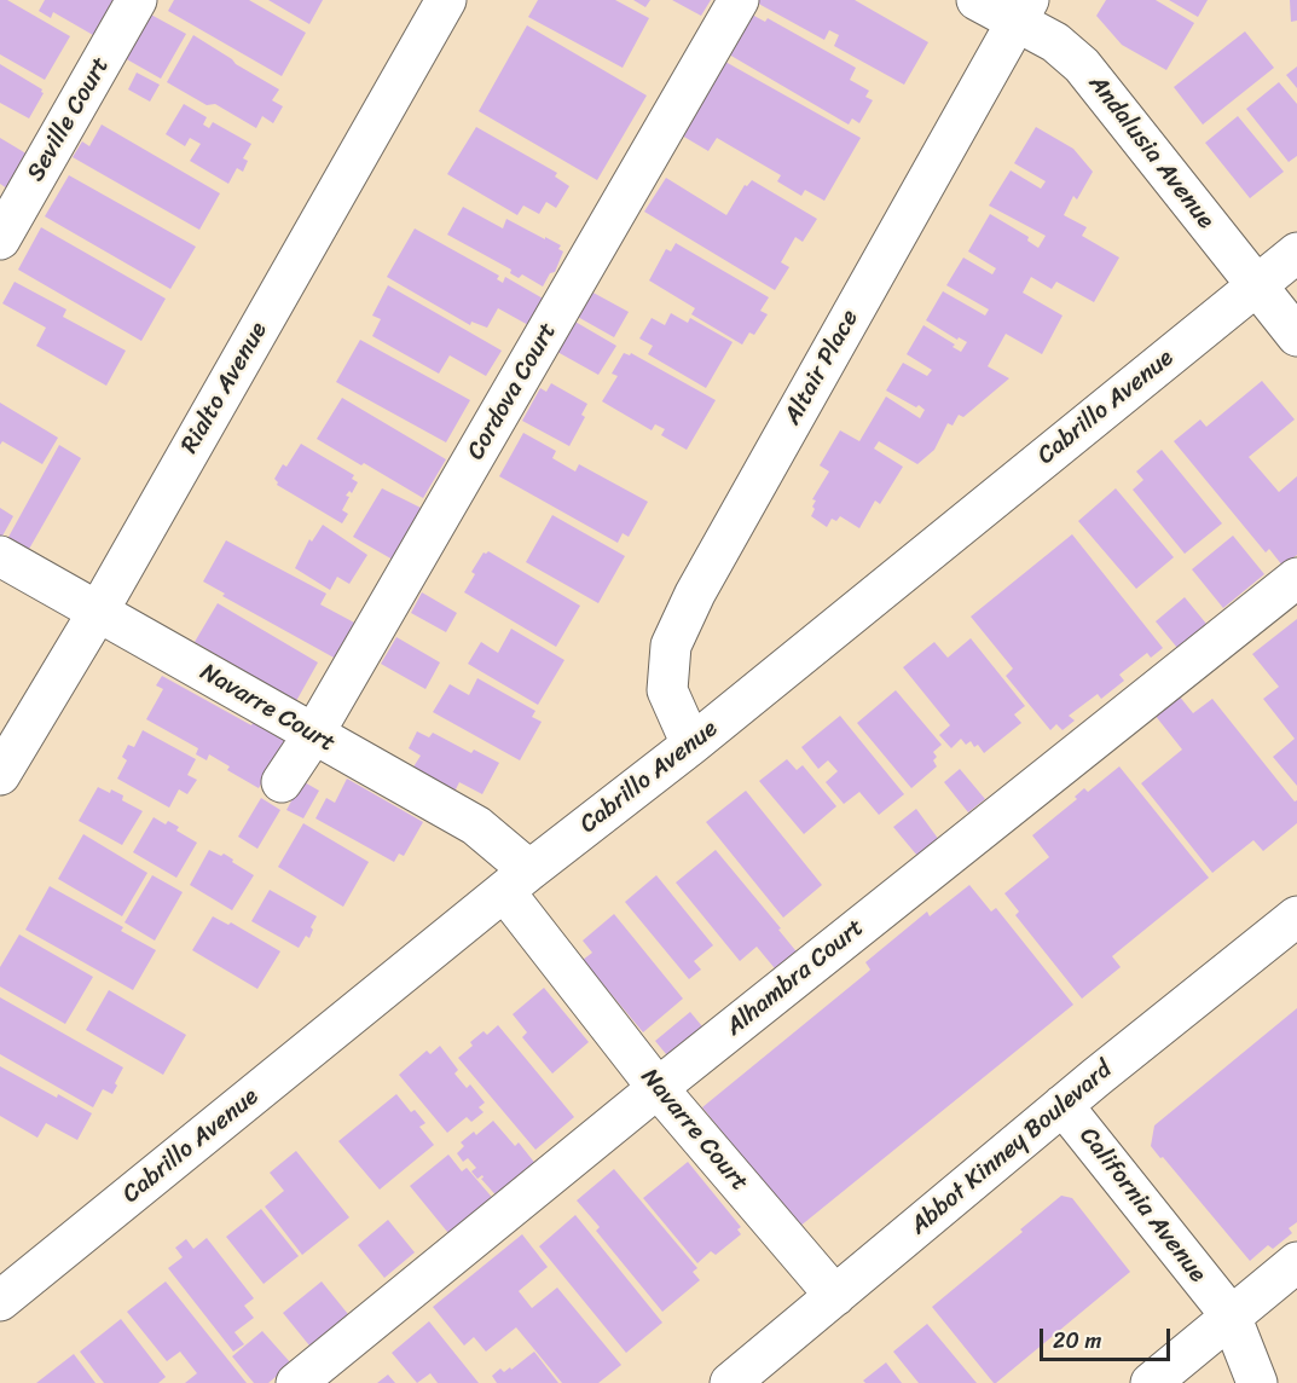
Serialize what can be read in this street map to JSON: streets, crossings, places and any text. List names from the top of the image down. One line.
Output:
{"streets":{"street":["Seville Court","Andalusia Avenue","Altair Place","Rialto Avenue","Cordova Court","Cabrillo Avenue","Navarre Court","Alhambra Court","Abbot Kinney Boulevard","California Avenue"]},"crossings":[["Andalusia Avenue","Altair Place"],["Andalusia Avenue","Cabrillo Avenue"],["Altair Place","Cabrillo Avenue"],["Rialto Avenue","Navarre Court"],["Cordova Court","Navarre Court"],["Cabrillo Avenue","Navarre Court"],["Navarre Court","Alhambra Court"],["Navarre Court","Abbot Kinney Boulevard"],["Abbot Kinney Boulevard","California Avenue"]],"scale_bar":"20 m"}
